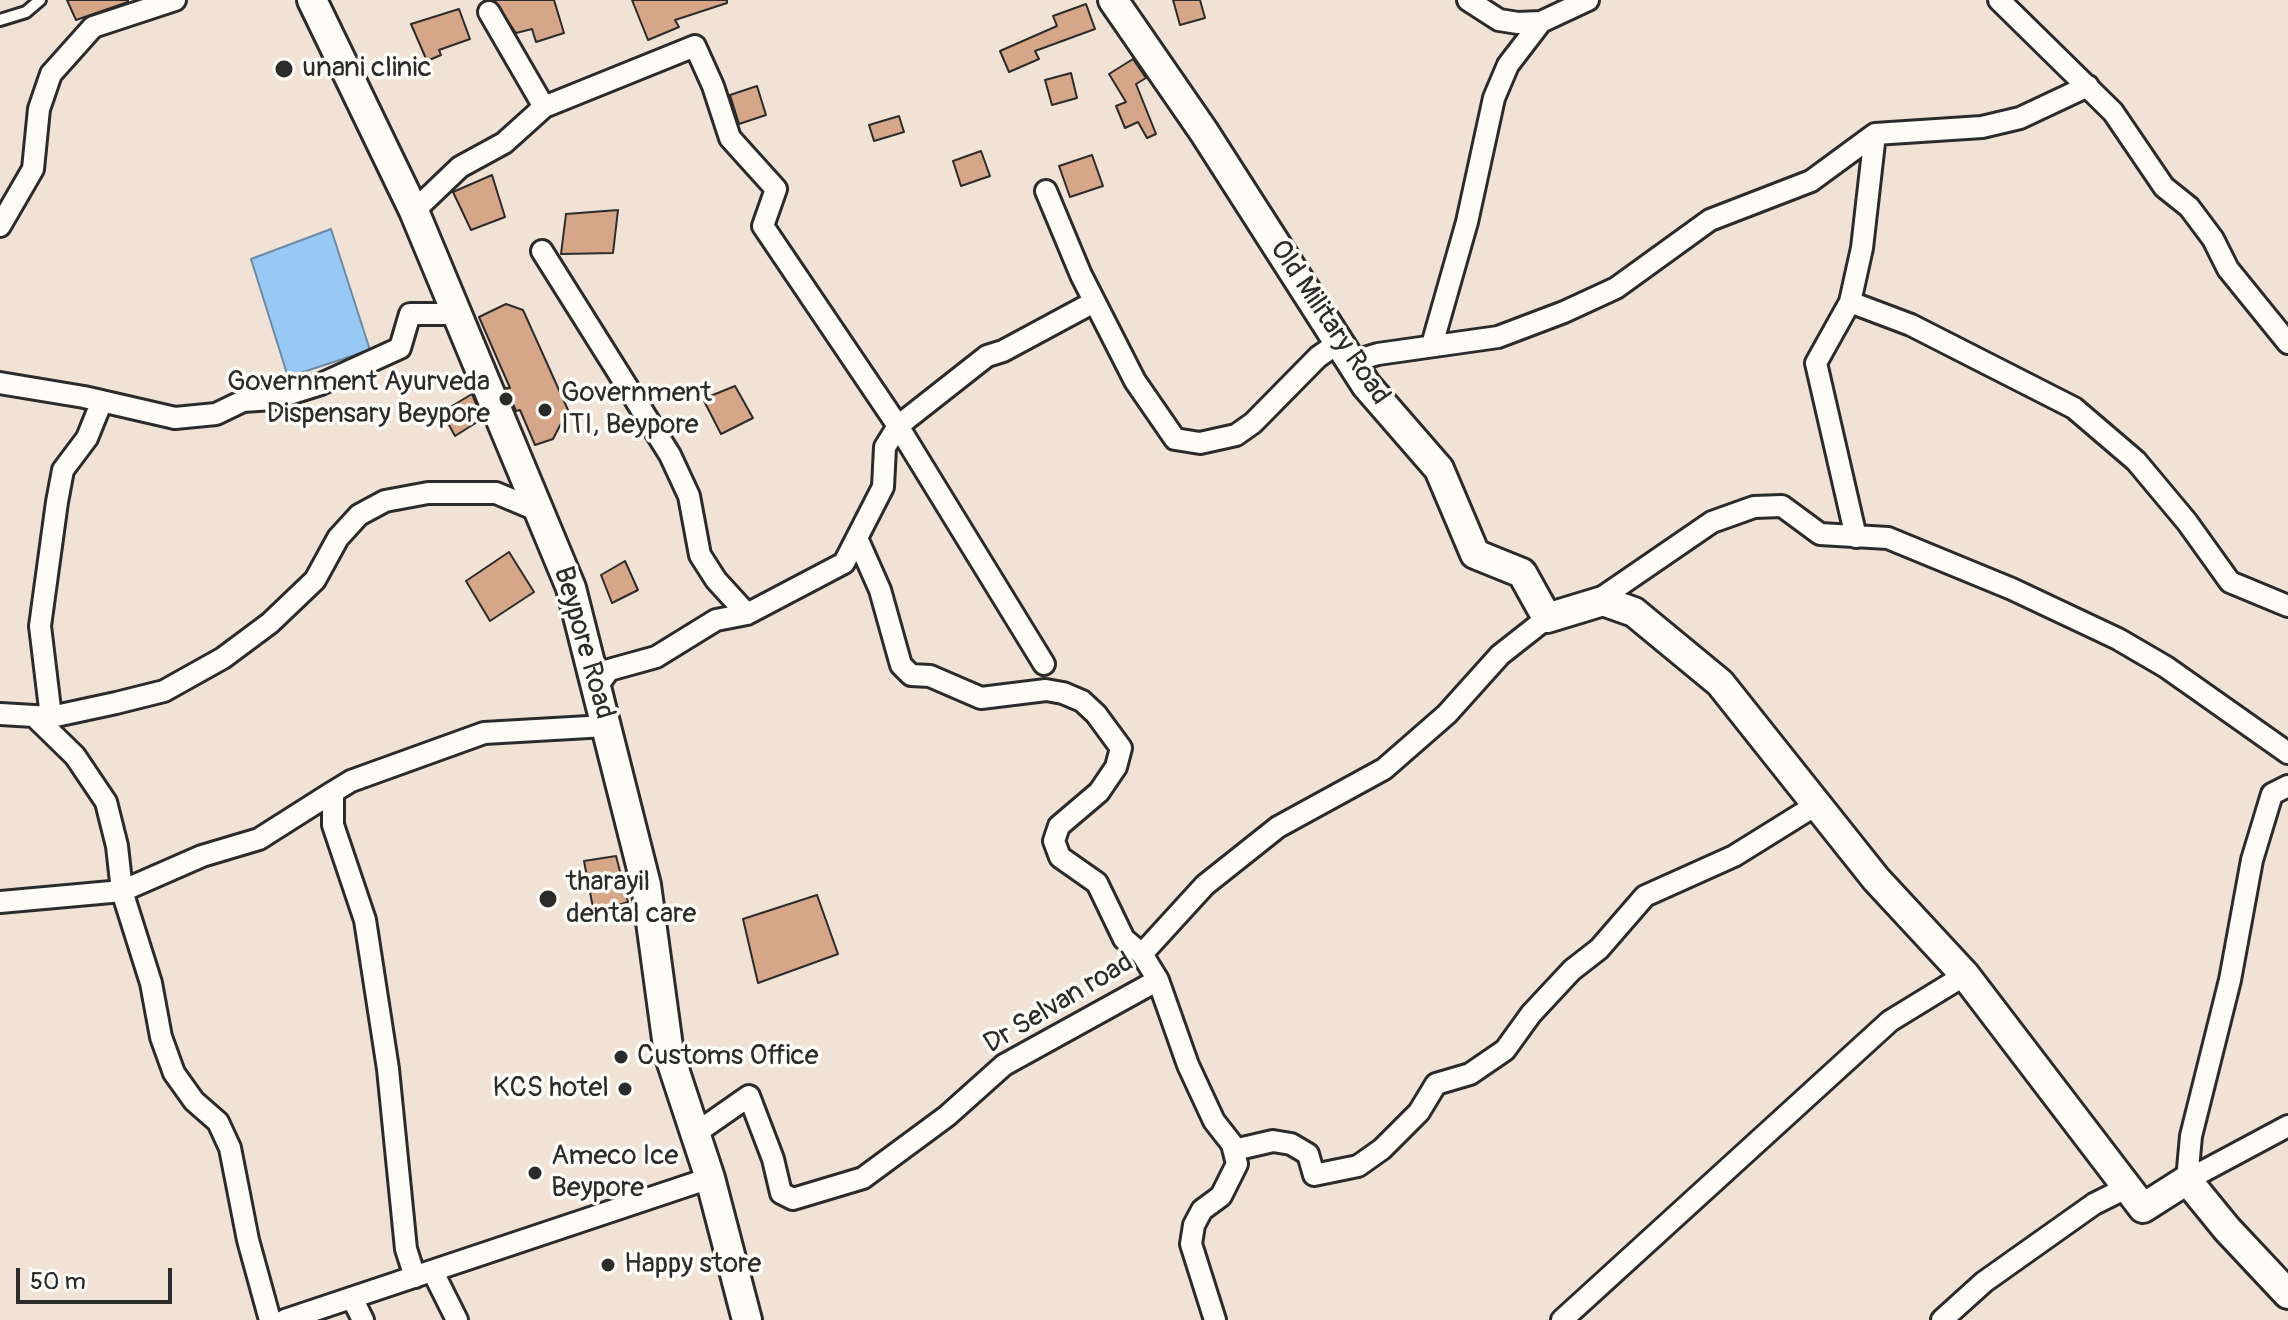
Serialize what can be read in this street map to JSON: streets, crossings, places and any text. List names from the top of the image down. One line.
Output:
{"streets":{"main road":["Old Military Road","Beypore Road"],"street":["Dr Selvan road"]},"crossings":[["Old Military Road","Dr Selvan road"],["Beypore Road","Dr Selvan road"]],"places":["unani clinic","Government Ayurveda Dispensary Beypore","Government ITI, Beypore","tharayil dental care","Customs Office","KCS hotel","Ameco Ice Beypore","Happy store"],"scale_bar":"50 m"}
